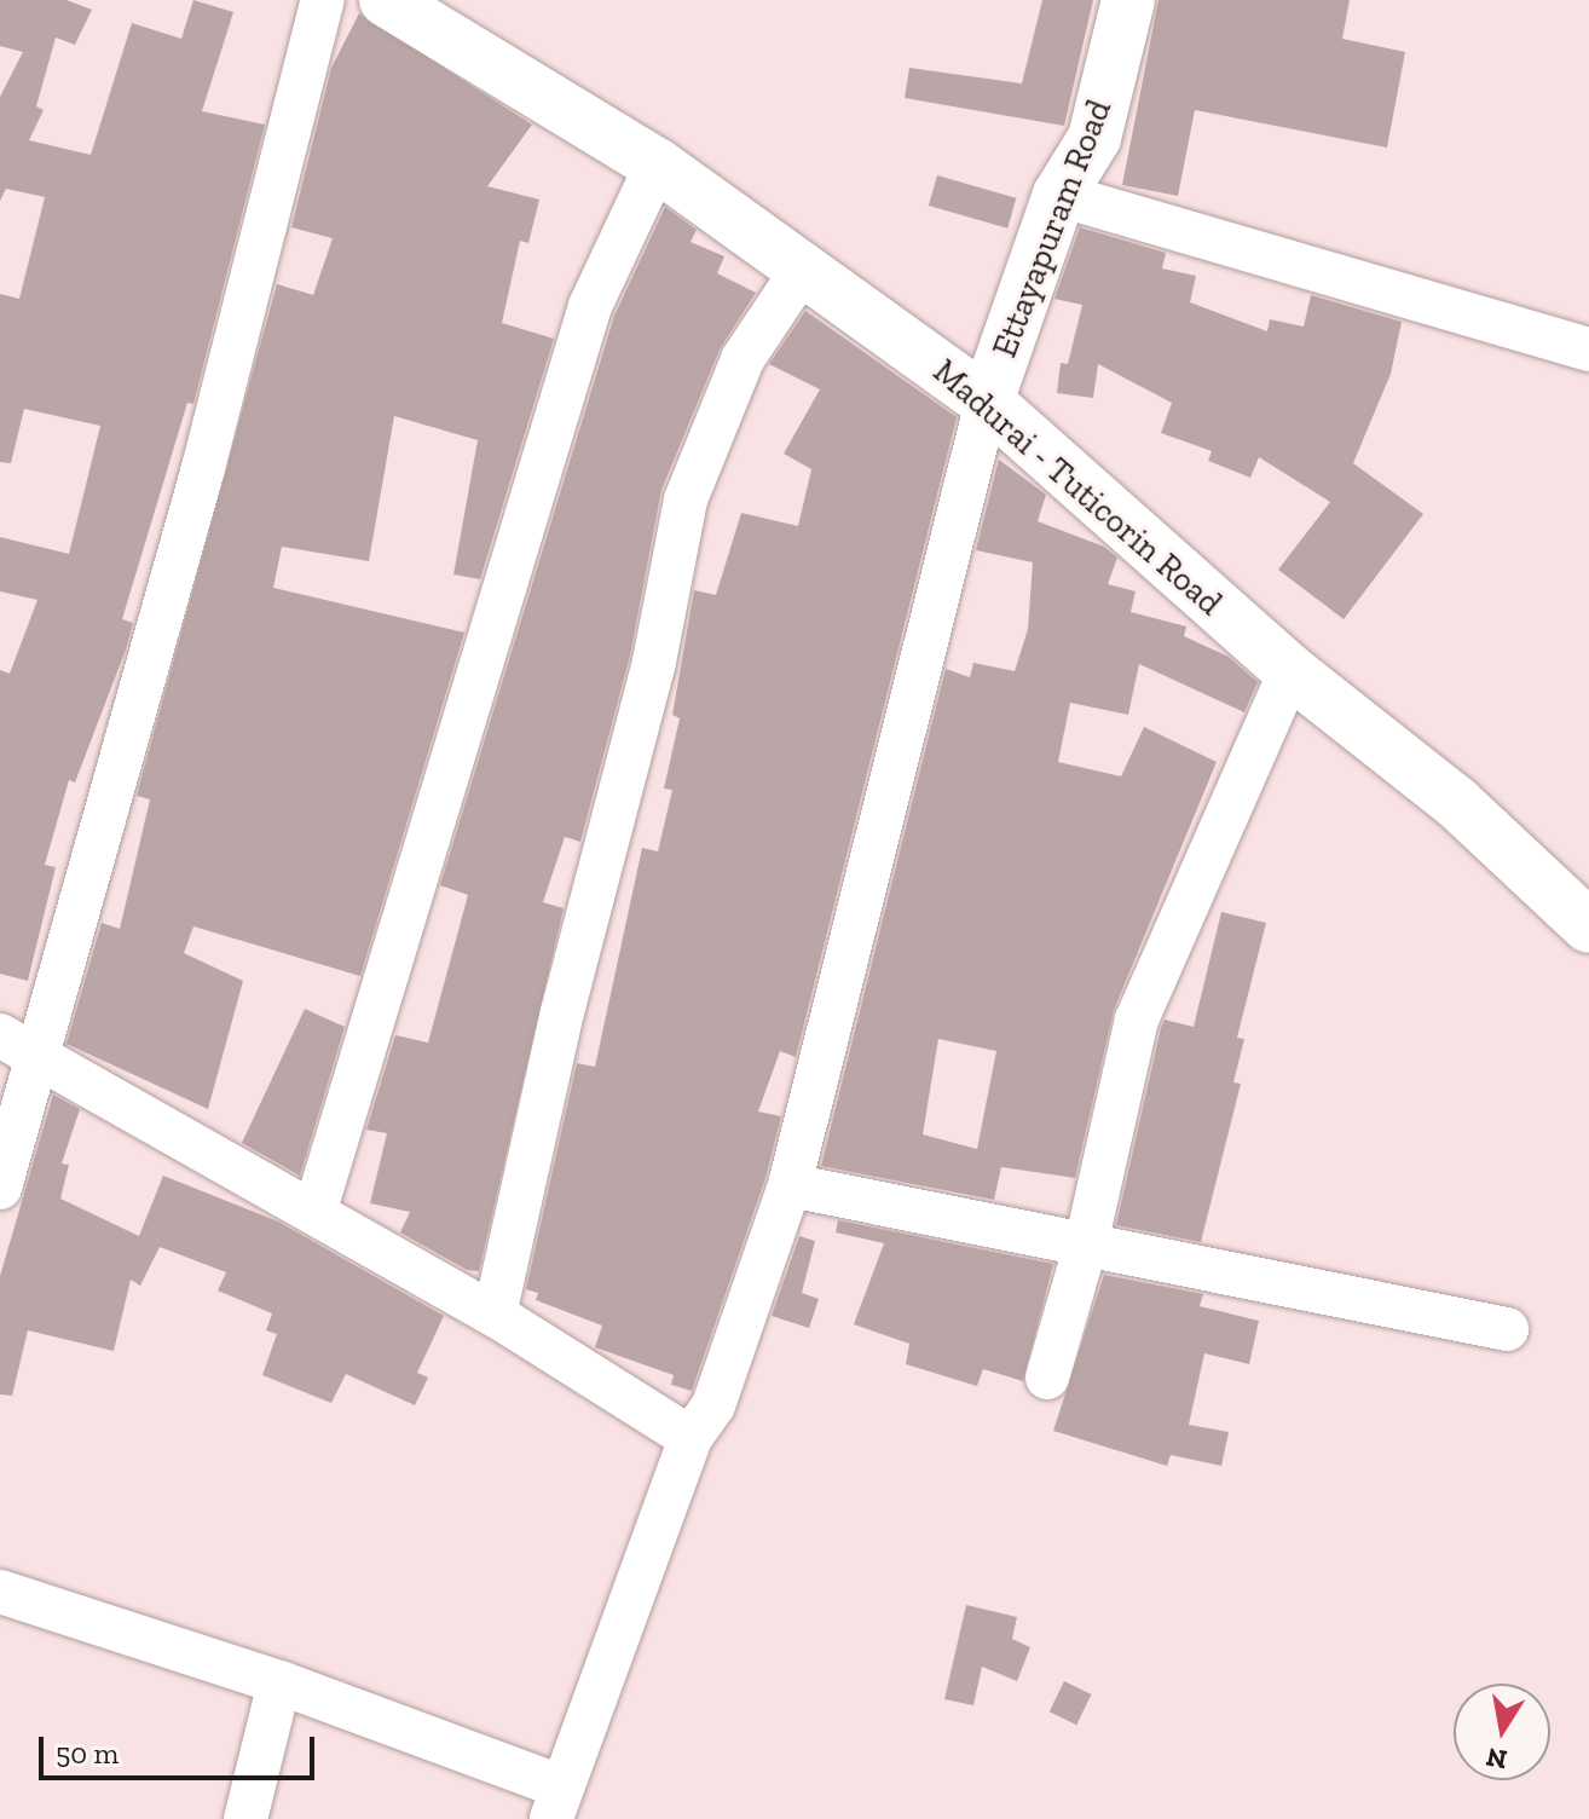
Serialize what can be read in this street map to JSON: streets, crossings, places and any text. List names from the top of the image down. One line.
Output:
{"streets":{"main road":["Ettayapuram Road","Madurai - Tuticorin Road"]},"crossings":[["Ettayapuram Road","Madurai - Tuticorin Road"]],"scale_bar":"50 m","north":"bottom"}
